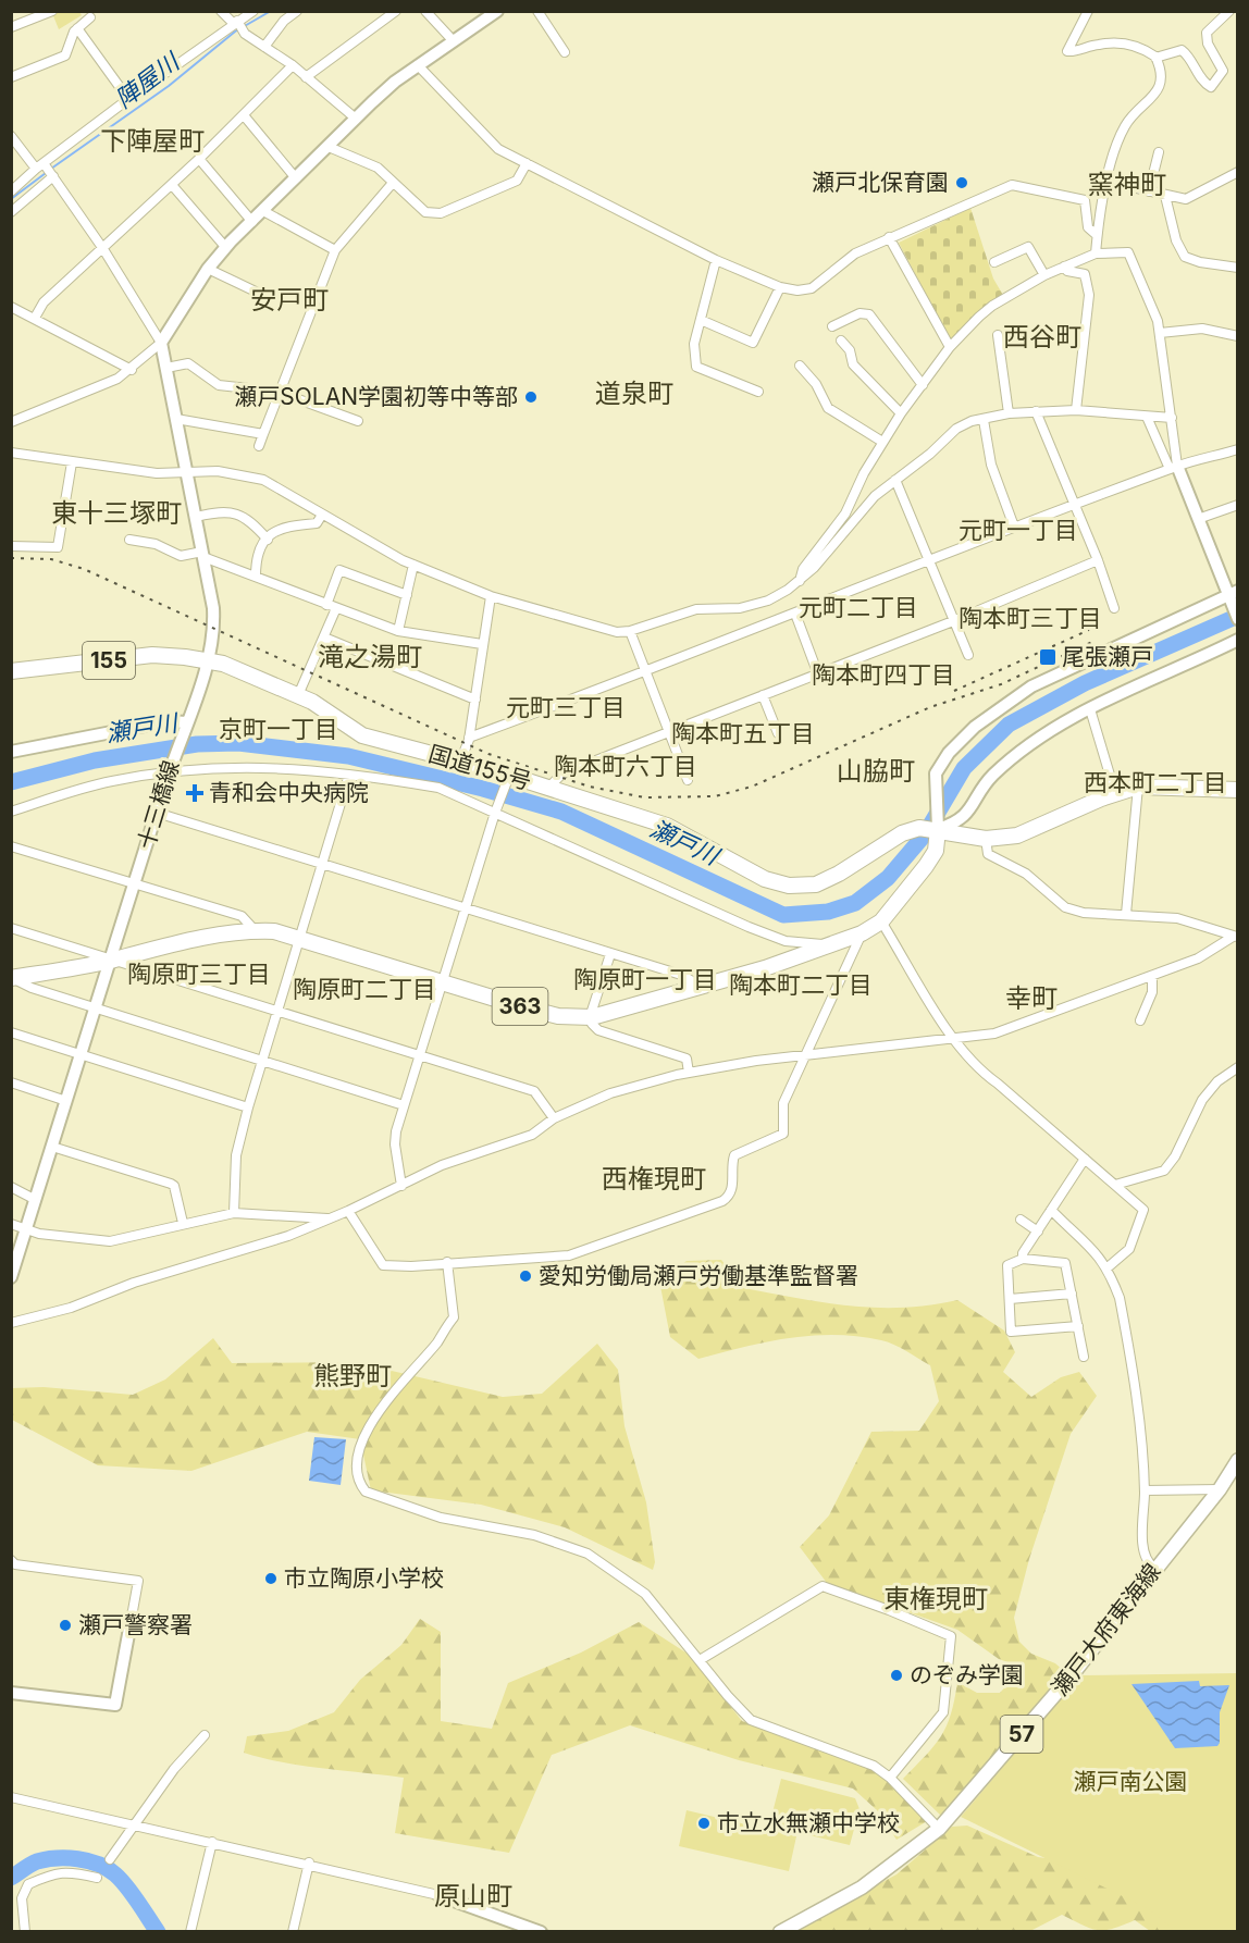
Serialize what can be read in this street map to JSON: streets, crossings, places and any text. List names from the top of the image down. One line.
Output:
{"streets":{"highway":["155","国道155号","363"],"main road":["瀬戸大府東海線","57"],"street":["十三橋線"]},"crossings":[["国道155号","十三橋線"],["国道155号","363"],["十三橋線","363"]],"districts":["下陣屋町","窯神町","安戸町","西谷町","道泉町","東十三塚町","元町一丁目","元町二丁目","陶本町三丁目","滝之湯町","陶本町四丁目","元町三丁目","京町一丁目","陶本町五丁目","陶本町六丁目","山脇町","西本町二丁目","陶原町三丁目","陶原町一丁目","陶本町二丁目","陶原町二丁目","幸町","西権現町","熊野町","東権現町","原山町"],"water":["陣屋川","瀬戸川"],"parks":["瀬戸南公園"],"places":{"other":["瀬戸北保育園","瀬戸SOLAN学園初等中等部","愛知労働局瀬戸労働基準監督署","市立陶原小学校","瀬戸警察署","のぞみ学園","市立水無瀬中学校"],"transit":["尾張瀬戸"],"health":["青和会中央病院"]}}
